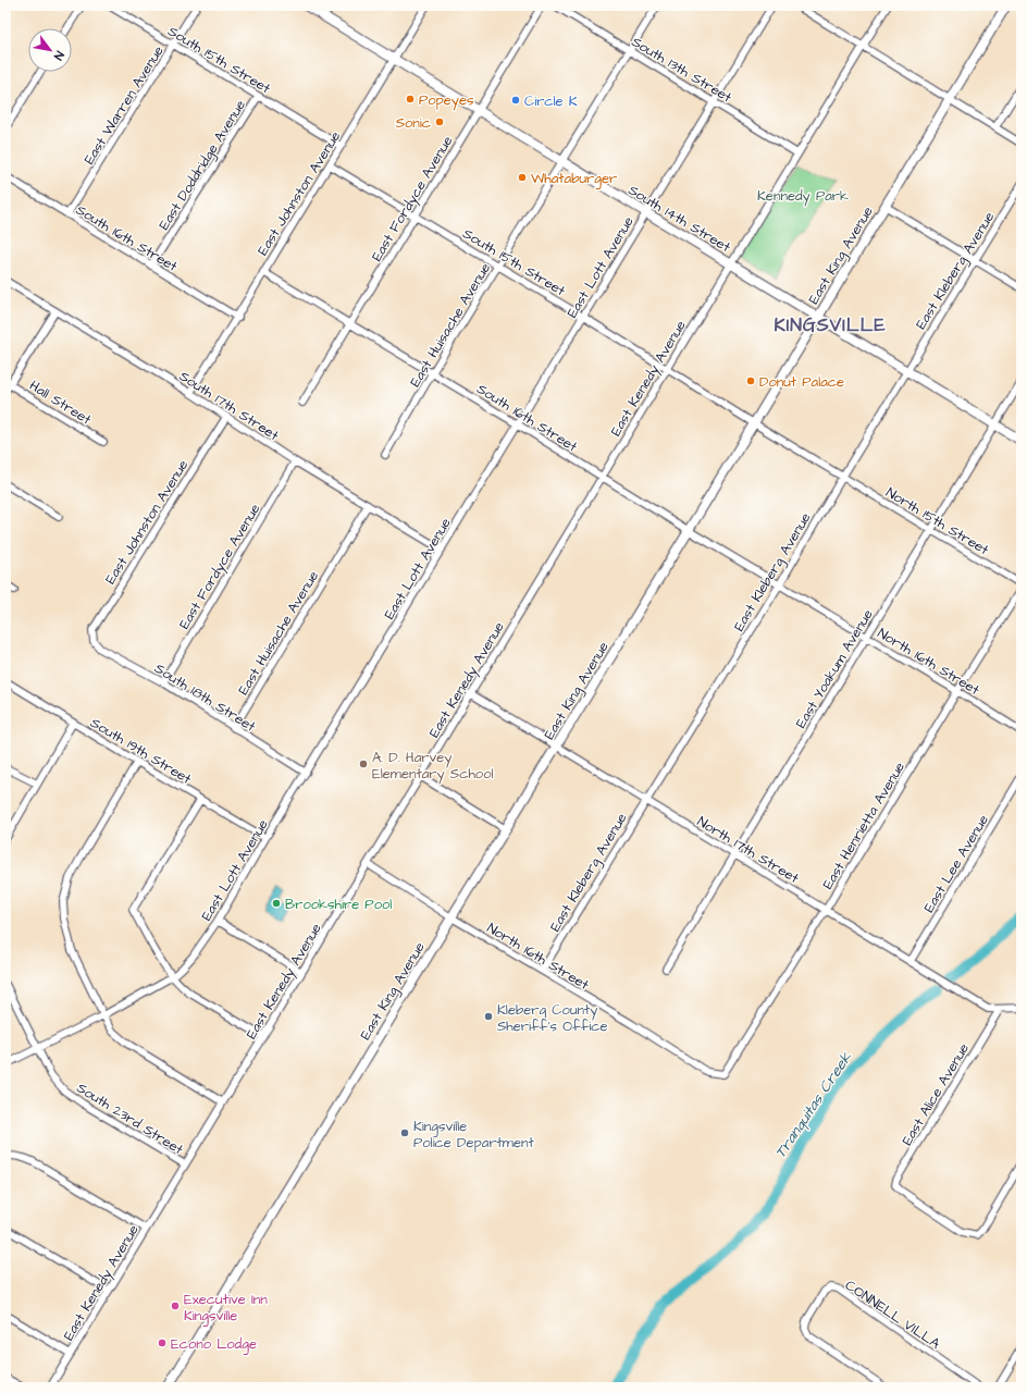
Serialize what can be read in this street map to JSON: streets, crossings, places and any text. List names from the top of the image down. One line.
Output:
{"streets":{"main road":["South 14th Street","East King Avenue"],"street":["South 15th Street","South 13th Street","East Warren Avenue","East Doddridge Avenue","East Johnston Avenue","East Fordyce Avenue","South 16th Street","East Lott Avenue","East Kleberg Avenue","East Huisache Avenue","East Kenedy Avenue","Hall Street","South 17th Street","North 15th Street","North 16th Street","East Yoakum Avenue","South 18th Street","South 19th Street","East Henrietta Avenue","North 17th Street","East Lee Avenue","East Alice Avenue","South 23rd Street","CONNELL VILLA"]},"crossings":[["South 15th Street","East Warren Avenue"],["South 15th Street","East Doddridge Avenue"],["South 15th Street","East Johnston Avenue"],["South 15th Street","East Fordyce Avenue"],["South 15th Street","East King Avenue"],["South 15th Street","East Lott Avenue"],["South 15th Street","East Kleberg Avenue"],["South 15th Street","East Huisache Avenue"],["South 15th Street","East Kenedy Avenue"],["South 15th Street","North 15th Street"],["South 13th Street","East Lott Avenue"],["South 13th Street","East Huisache Avenue"],["South 13th Street","East Kenedy Avenue"],["East Warren Avenue","South 16th Street"],["East Doddridge Avenue","South 16th Street"],["East Johnston Avenue","South 14th Street"],["East Johnston Avenue","South 16th Street"],["East Johnston Avenue","South 17th Street"],["East Johnston Avenue","South 18th Street"],["East Fordyce Avenue","South 14th Street"],["East Fordyce Avenue","South 16th Street"],["East Fordyce Avenue","South 17th Street"],["East Fordyce Avenue","South 18th Street"],["South 14th Street","East King Avenue"],["South 14th Street","East Lott Avenue"],["South 14th Street","East Kleberg Avenue"],["South 14th Street","East Huisache Avenue"],["South 14th Street","East Kenedy Avenue"],["South 14th Street","East Yoakum Avenue"],["South 16th Street","East King Avenue"],["South 16th Street","East Lott Avenue"],["South 16th Street","East Kleberg Avenue"],["South 16th Street","East Huisache Avenue"],["South 16th Street","East Kenedy Avenue"],["South 16th Street","North 16th Street"],["East King Avenue","North 16th Street"],["East King Avenue","North 17th Street"],["East Lott Avenue","South 17th Street"],["East Lott Avenue","South 18th Street"],["East Lott Avenue","South 19th Street"],["East Lott Avenue","South 23rd Street"],["East Kleberg Avenue","North 15th Street"],["East Kleberg Avenue","North 16th Street"],["East Kleberg Avenue","North 17th Street"],["East Huisache Avenue","South 17th Street"],["East Huisache Avenue","South 18th Street"],["East Kenedy Avenue","North 16th Street"],["East Kenedy Avenue","South 23rd Street"],["North 15th Street","East Yoakum Avenue"],["North 15th Street","East Henrietta Avenue"],["North 16th Street","East Yoakum Avenue"],["North 16th Street","East Henrietta Avenue"],["East Yoakum Avenue","North 17th Street"],["East Henrietta Avenue","North 17th Street"],["North 17th Street","East Lee Avenue"],["North 17th Street","East Alice Avenue"]],"districts":["KINGSVILLE"],"water":["Tranquitas Creek"],"parks":["Kennedy Park"],"places":["Popeyes","Circle K","Sonic","Whataburger","Donut Palace","A. D. Harvey Elementary School","Brookshire Pool","Kleberg County Sheriff's Office","Kingsville Police Department","Executive Inn Kingsville","Econo Lodge"],"north":"bottom right"}
